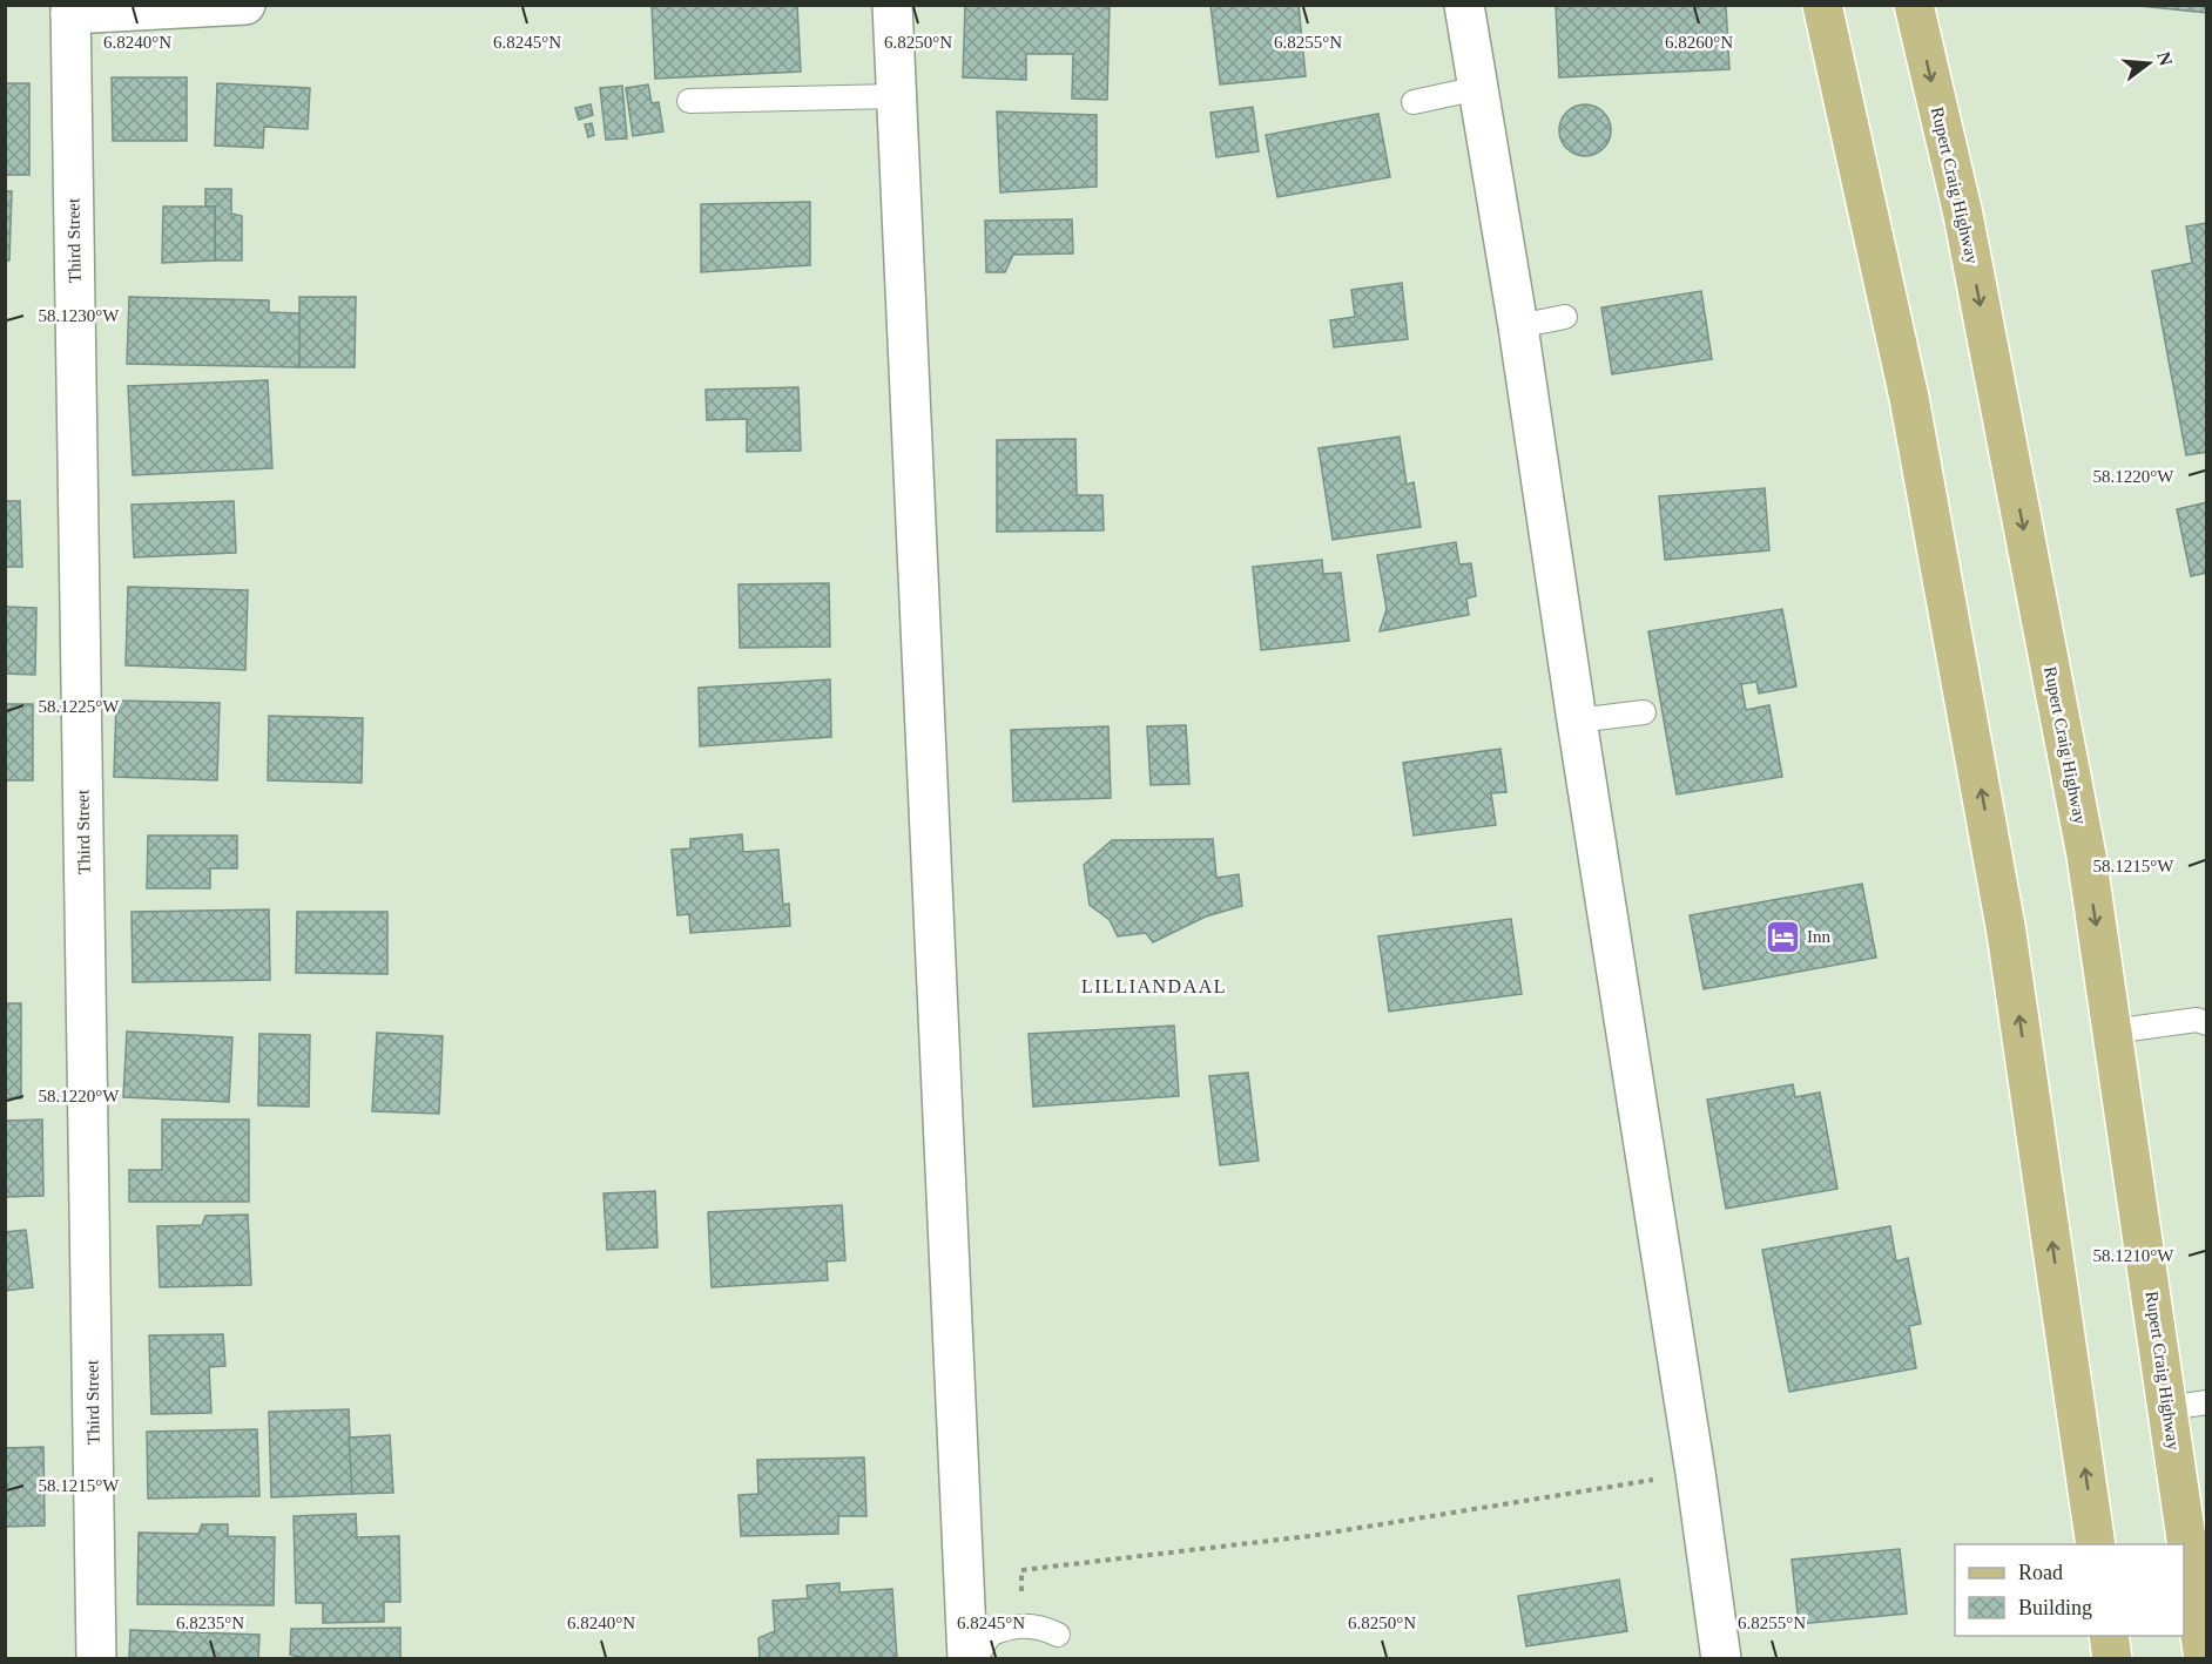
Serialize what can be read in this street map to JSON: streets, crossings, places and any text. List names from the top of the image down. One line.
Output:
{"streets":{"main road":["Rupert Craig Highway"],"street":["Third Street"]},"districts":["LILLIANDAAL"],"places":{"hotel":["Inn"]},"legend":["Road","Building"],"north":"right","coordinates":["6.8240°N","6.8245°N","6.8250°N","6.8255°N","6.8260°N","58.1230°W","58.1220°W","58.1225°W","58.1215°W","58.1210°W","6.8235°N"]}
